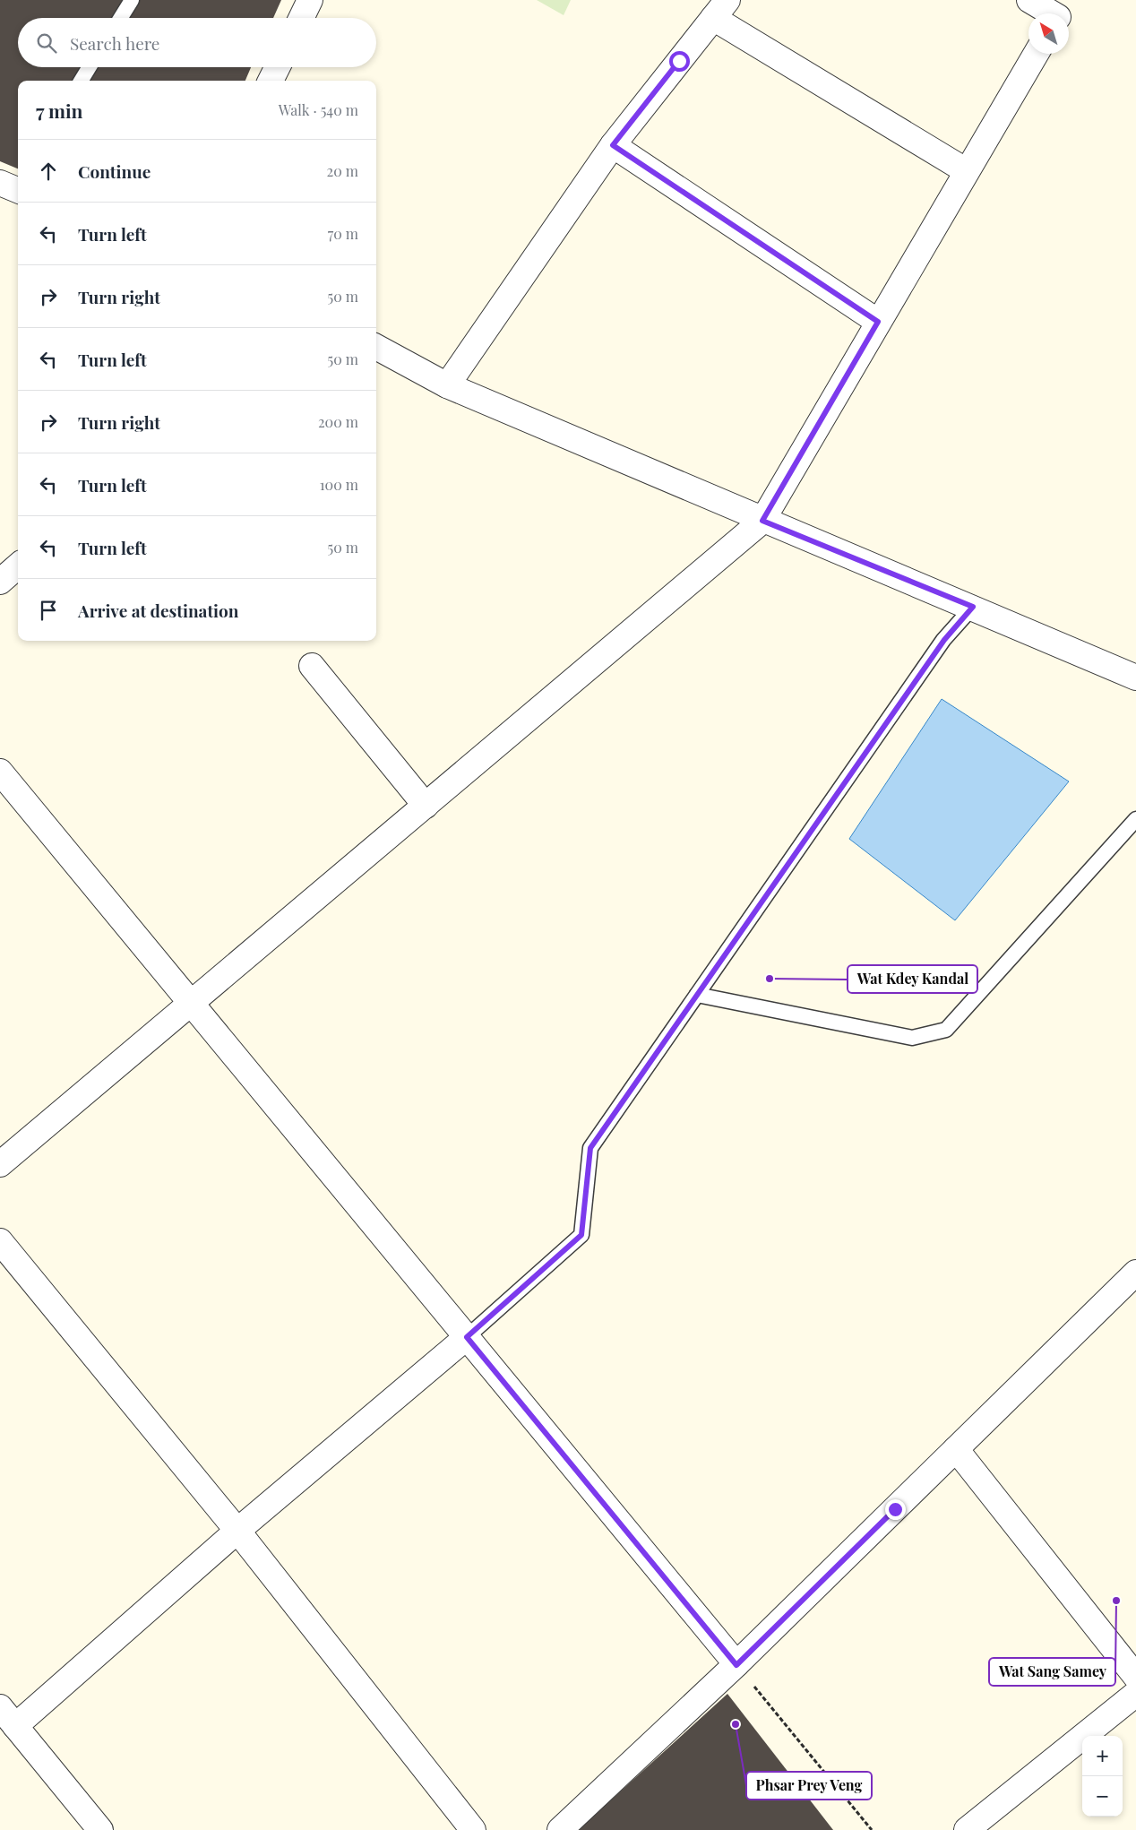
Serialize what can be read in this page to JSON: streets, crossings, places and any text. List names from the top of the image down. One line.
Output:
{"places":["Wat Kdey Kandal","Wat Sang Samey","Phsar Prey Veng"],"north":"top left","page":{"search":"Search here","heading":["7 min","Walk · 540 m"],"list":[["Continue","20 m"],["Turn left","70 m"],["Turn right","50 m"],["Turn left","50 m"],["Turn right","200 m"],["Turn left","100 m"],["Turn left","50 m"],"Arrive at destination"],"map_buttons":["+","−"]}}
